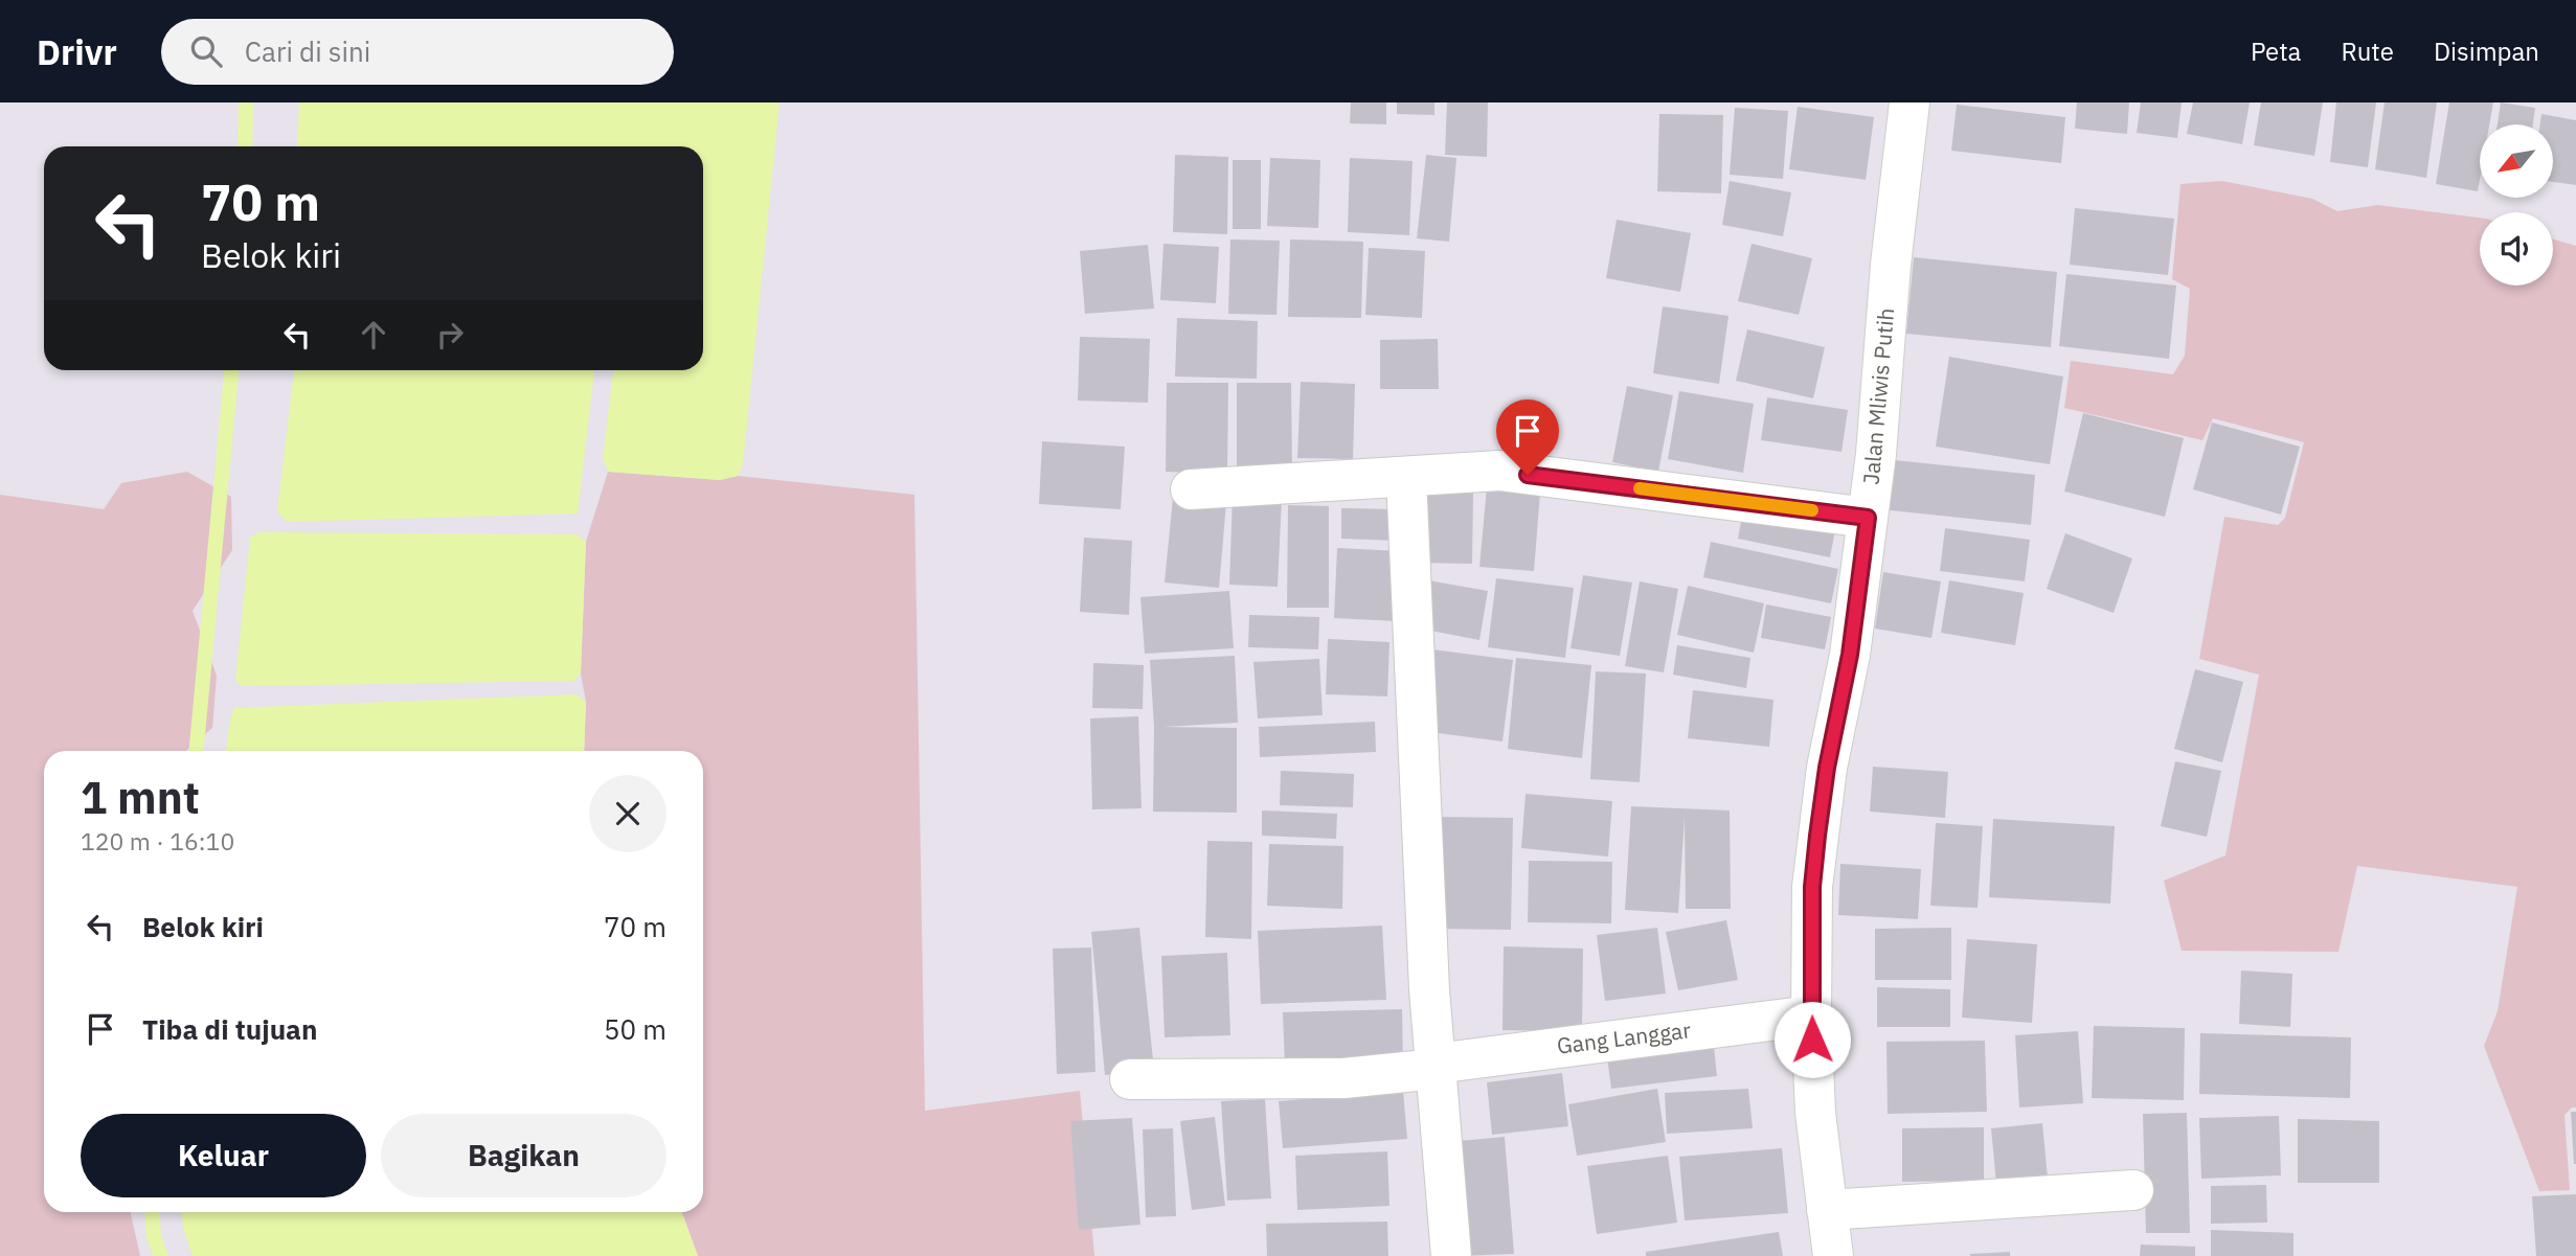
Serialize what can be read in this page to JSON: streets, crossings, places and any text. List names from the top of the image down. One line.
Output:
{"streets":{"street":["Jalan Mliwis Putih","Gang Langgar"]},"crossings":[["Jalan Mliwis Putih","Gang Langgar"]],"north":"bottom left","page":{"header":"Drivr","search":"Cari di sini","nav":["Peta","Rute","Disimpan"],"turn":["70 m","Belok kiri"],"heading":["1 mnt","120 m · 16:10"],"list":[{"name":"Belok kiri","value":"70 m"},{"name":"Tiba di tujuan","value":"50 m"}],"buttons":["Keluar","Bagikan"]}}
